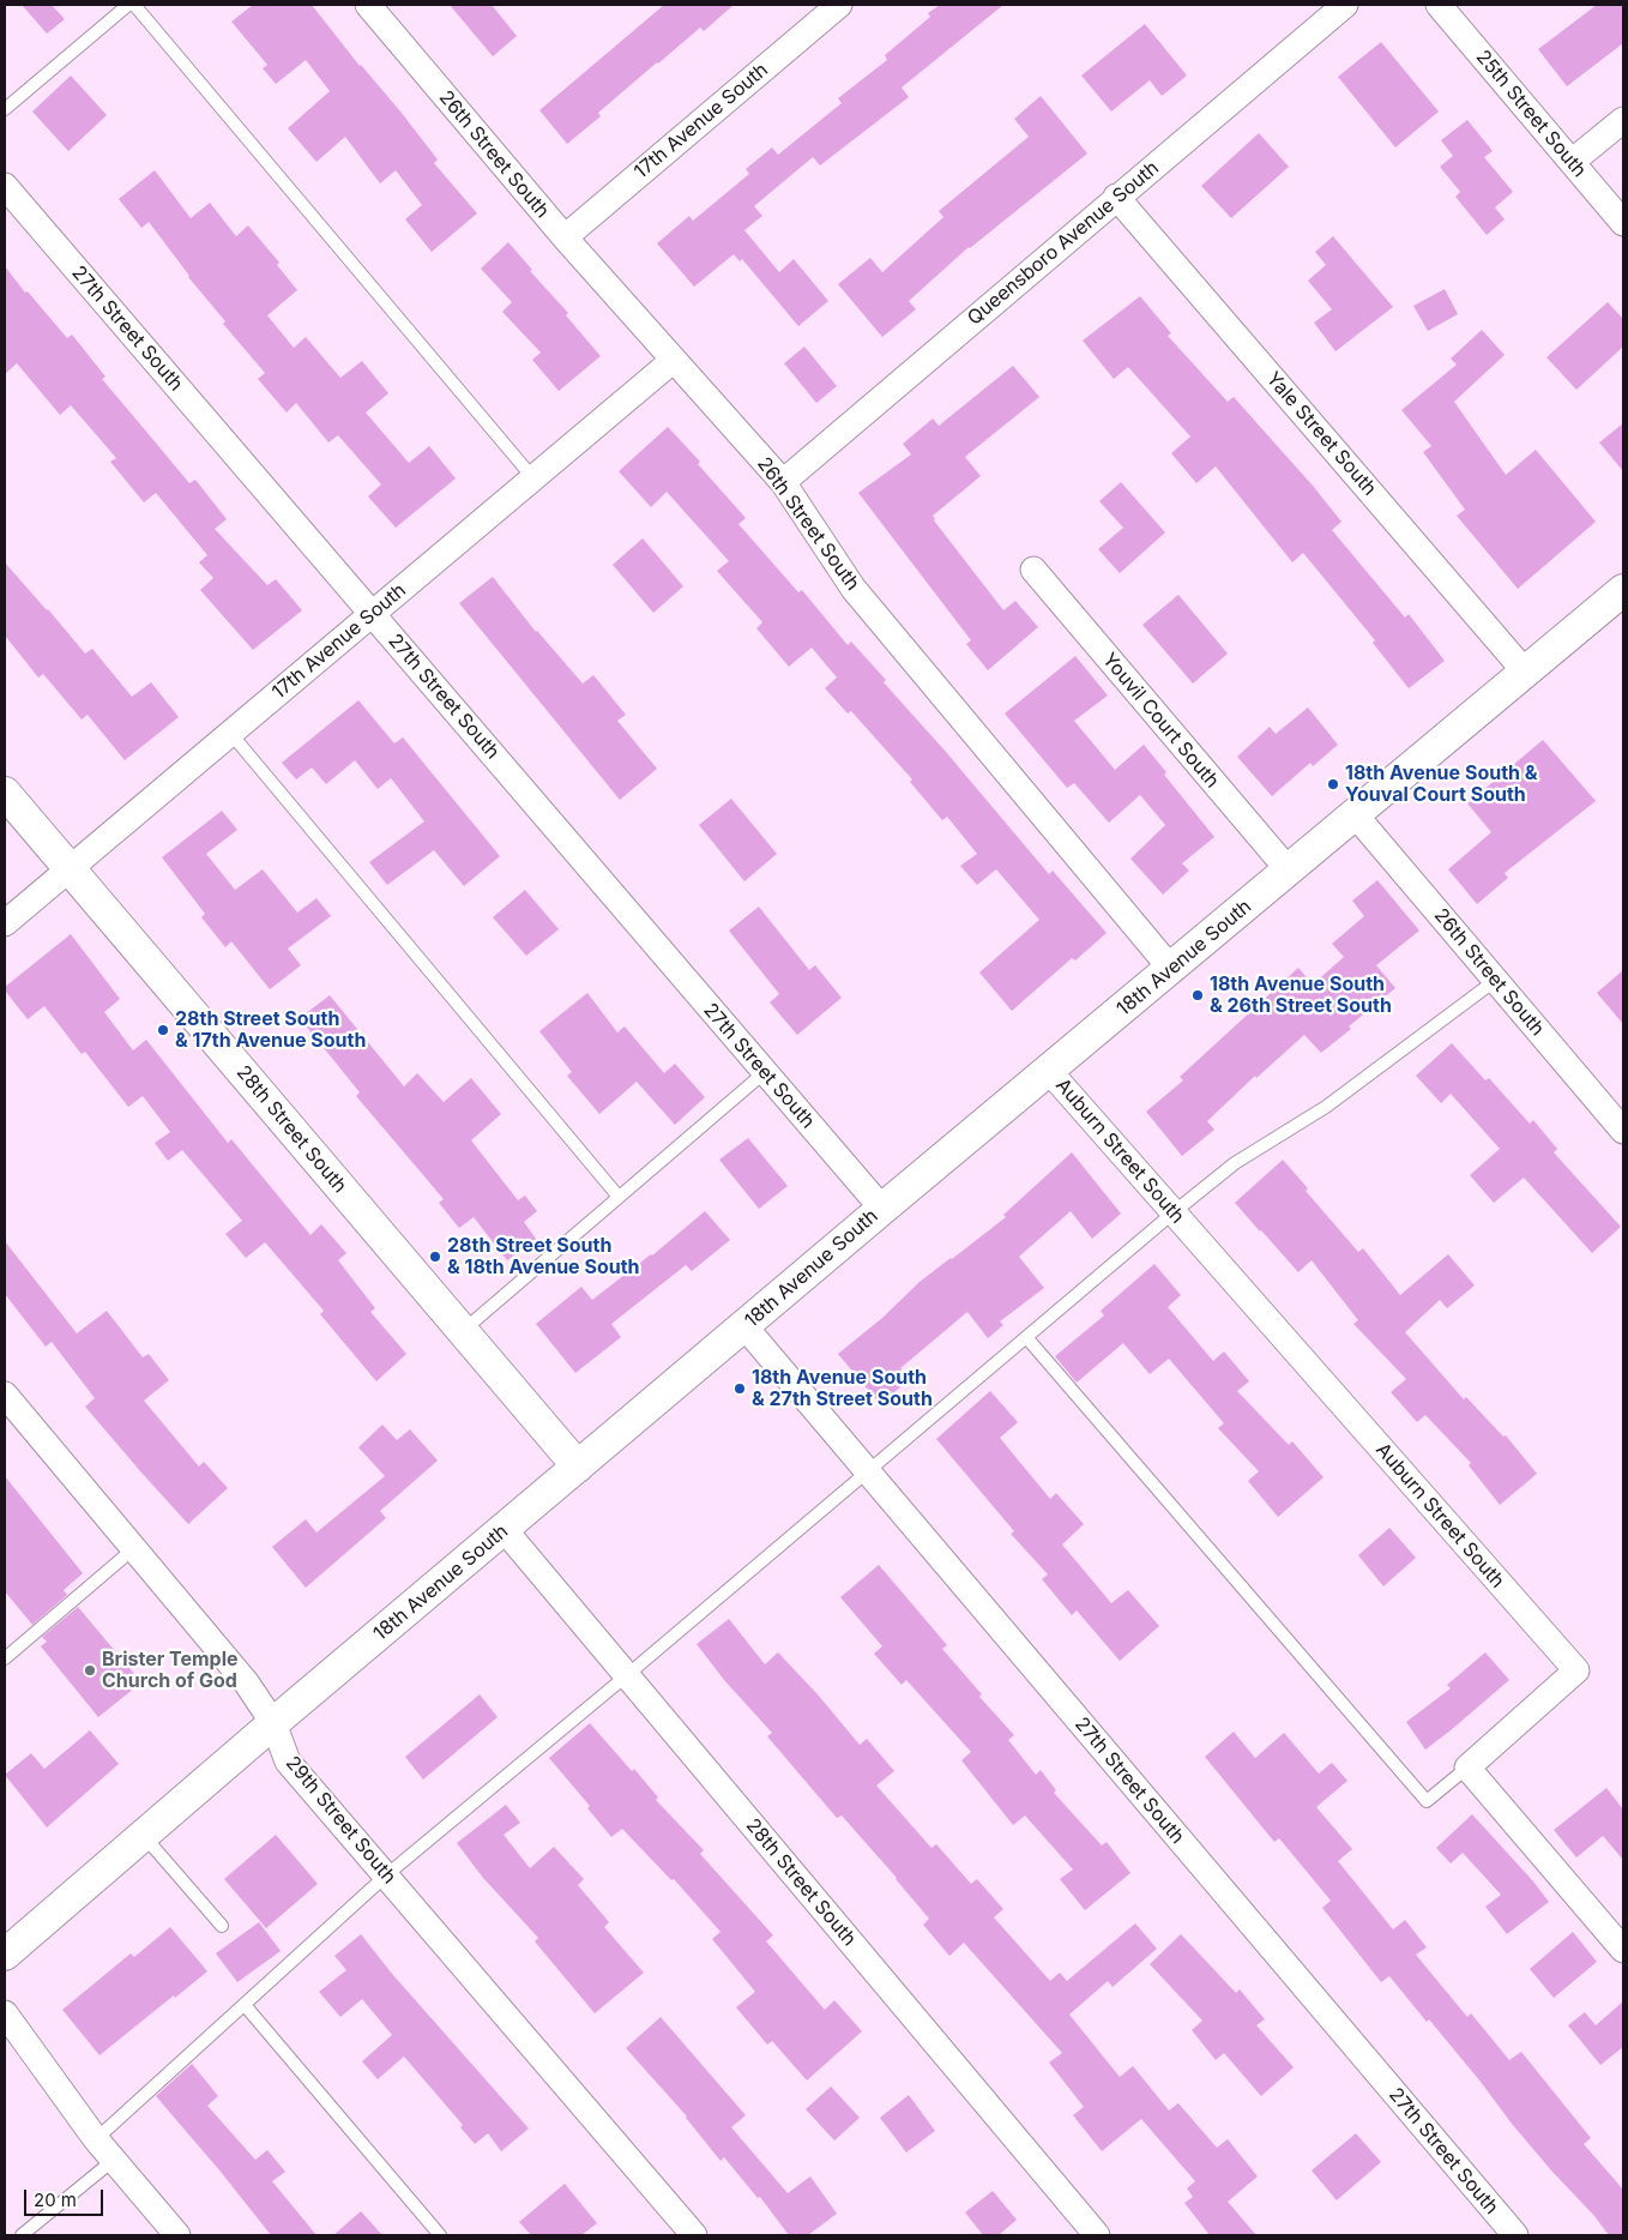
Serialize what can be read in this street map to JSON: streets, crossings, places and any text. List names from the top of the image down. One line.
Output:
{"streets":{"street":["25th Street South","17th Avenue South","26th Street South","Queensboro Avenue South","27th Street South","Yale Street South","Youvil Court South","18th Avenue South","28th Street South","Auburn Street South","29th Street South"]},"crossings":[["17th Avenue South","26th Street South"],["17th Avenue South","27th Street South"],["17th Avenue South","28th Street South"],["26th Street South","Queensboro Avenue South"],["26th Street South","18th Avenue South"],["Queensboro Avenue South","Yale Street South"],["27th Street South","18th Avenue South"],["Yale Street South","18th Avenue South"],["Youvil Court South","18th Avenue South"],["18th Avenue South","28th Street South"],["18th Avenue South","Auburn Street South"],["18th Avenue South","29th Street South"]],"places":["18th Avenue South & Youval Court South","18th Avenue South & 26th Street South","28th Street South & 17th Avenue South","28th Street South & 18th Avenue South","18th Avenue South & 27th Street South","Brister Temple Church of God"],"scale_bar":"20 m"}
